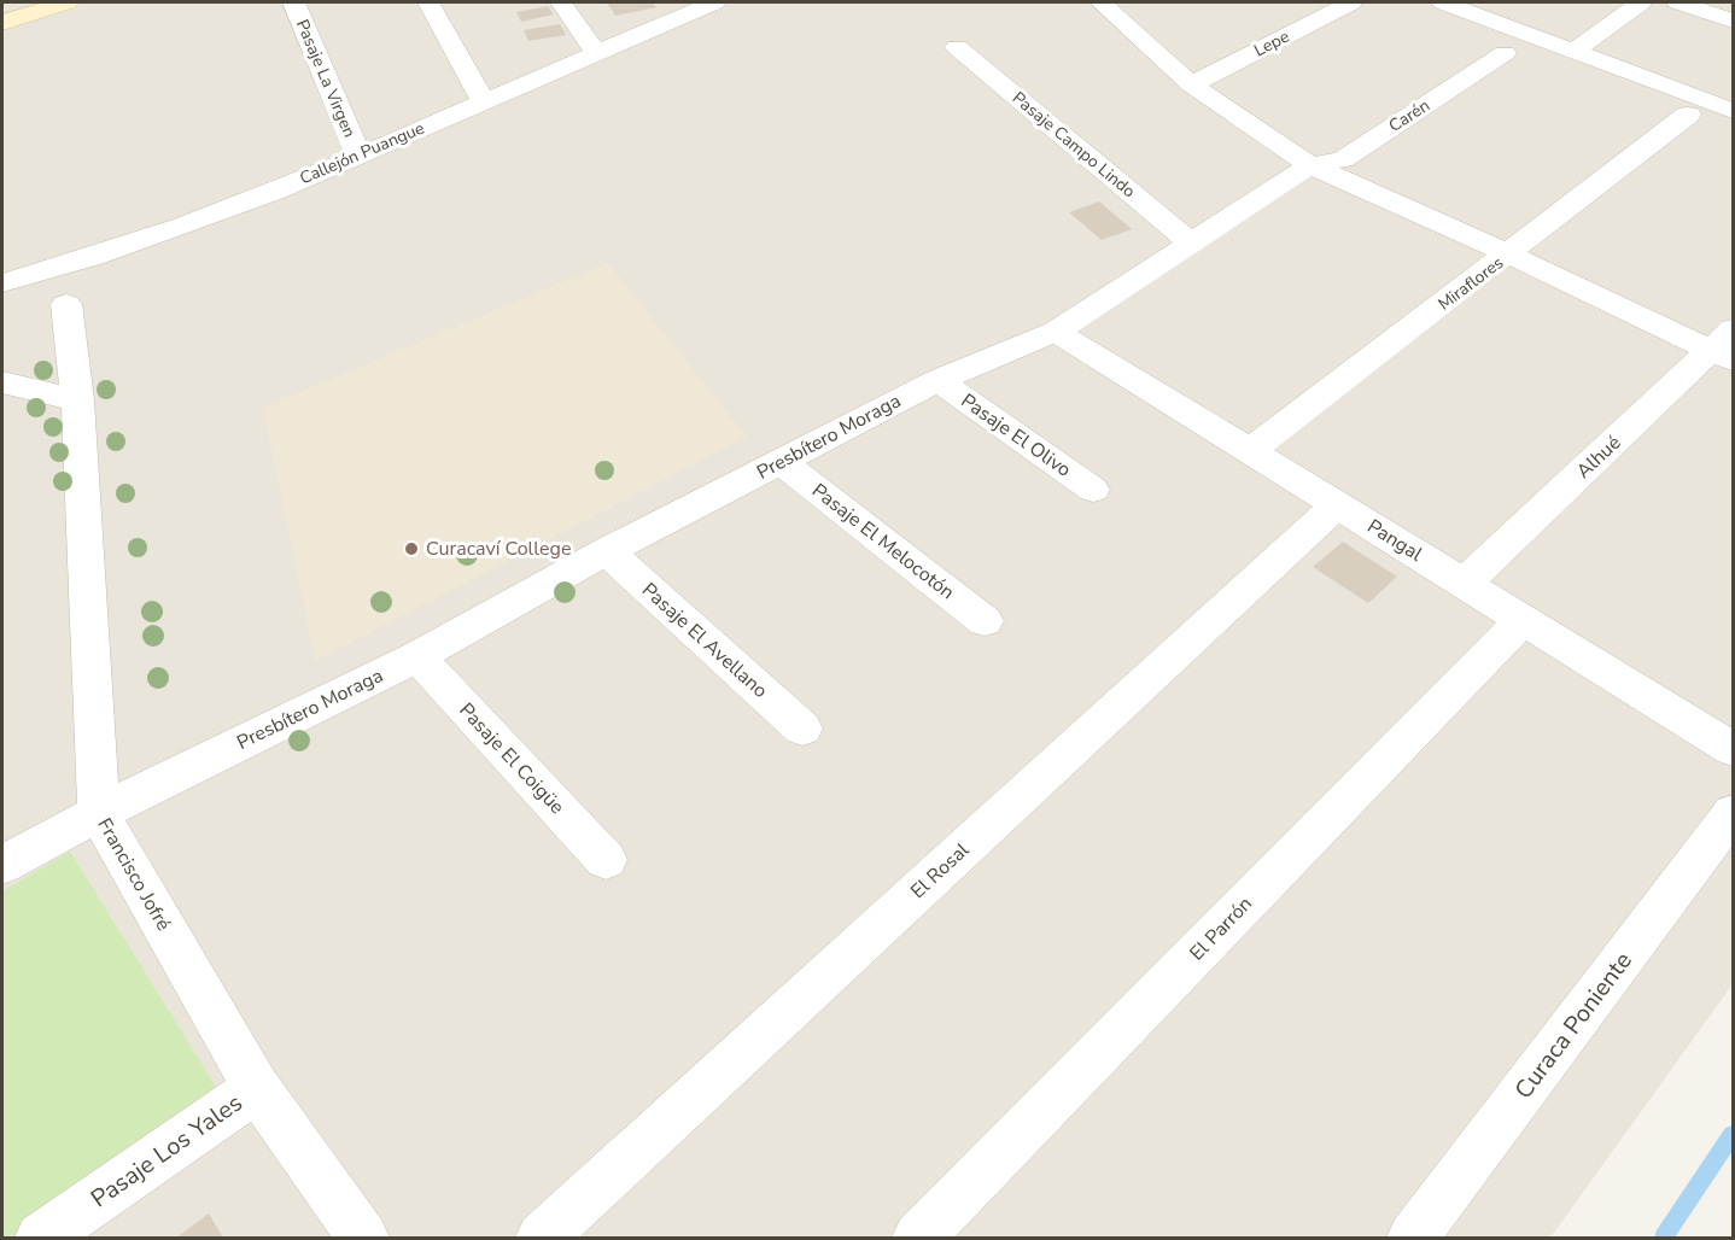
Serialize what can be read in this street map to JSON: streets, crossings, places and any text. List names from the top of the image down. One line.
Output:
{"streets":{"street":["Lepe","Pasaje La Virgen","Carén","Pasaje Campo Lindo","Callejón Puangue","Miraflores","Pasaje El Olivo","Presbítero Moraga","Alhué","Pangal","Pasaje El Melocotón","Pasaje El Avellano","Pasaje El Coigüe","El Rosal","Francisco Jofré","El Parrón","Curaca Poniente","Pasaje Los Yales"]},"crossings":[["Pasaje La Virgen","Callejón Puangue"],["Carén","Presbítero Moraga"],["Pasaje Campo Lindo","Presbítero Moraga"],["Miraflores","Pangal"],["Pasaje El Olivo","Presbítero Moraga"],["Presbítero Moraga","Pangal"],["Presbítero Moraga","Pasaje El Melocotón"],["Presbítero Moraga","Pasaje El Avellano"],["Presbítero Moraga","Pasaje El Coigüe"],["Presbítero Moraga","Francisco Jofré"],["Alhué","Pangal"],["Pangal","El Rosal"],["Pangal","El Parrón"],["Francisco Jofré","Pasaje Los Yales"]],"places":["Curacaví College"]}
